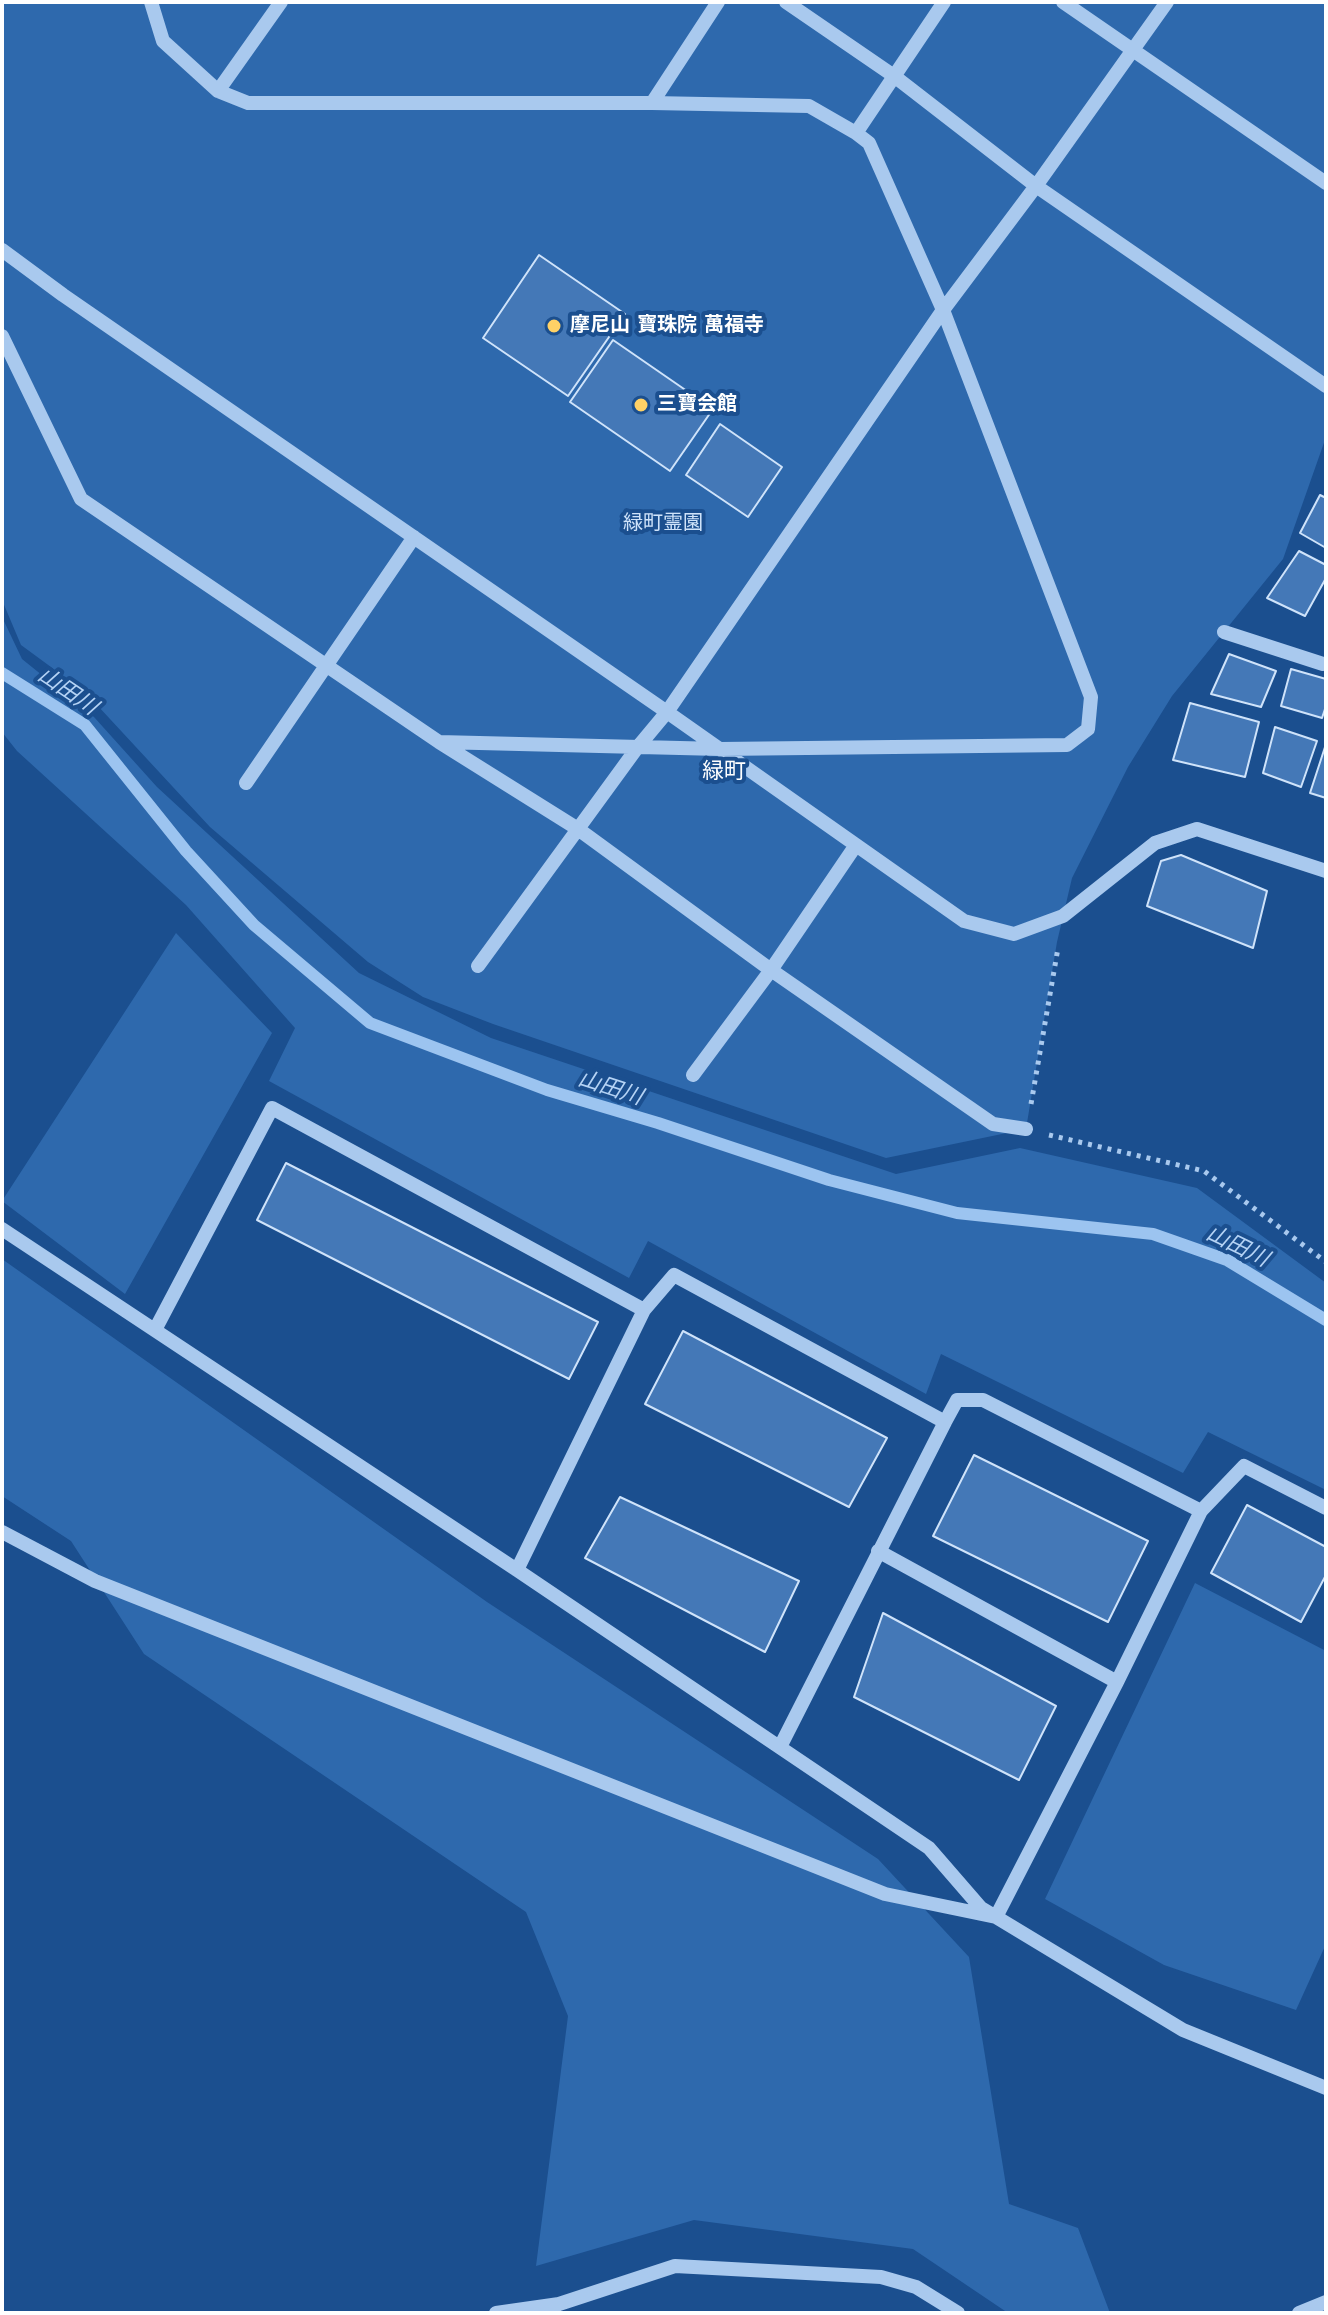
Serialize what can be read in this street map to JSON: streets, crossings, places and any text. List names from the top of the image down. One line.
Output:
{"districts":["緑町"],"water":["山田川"],"parks":["緑町霊園"],"places":["摩尼山 寶珠院 萬福寺","三寶会館"]}
